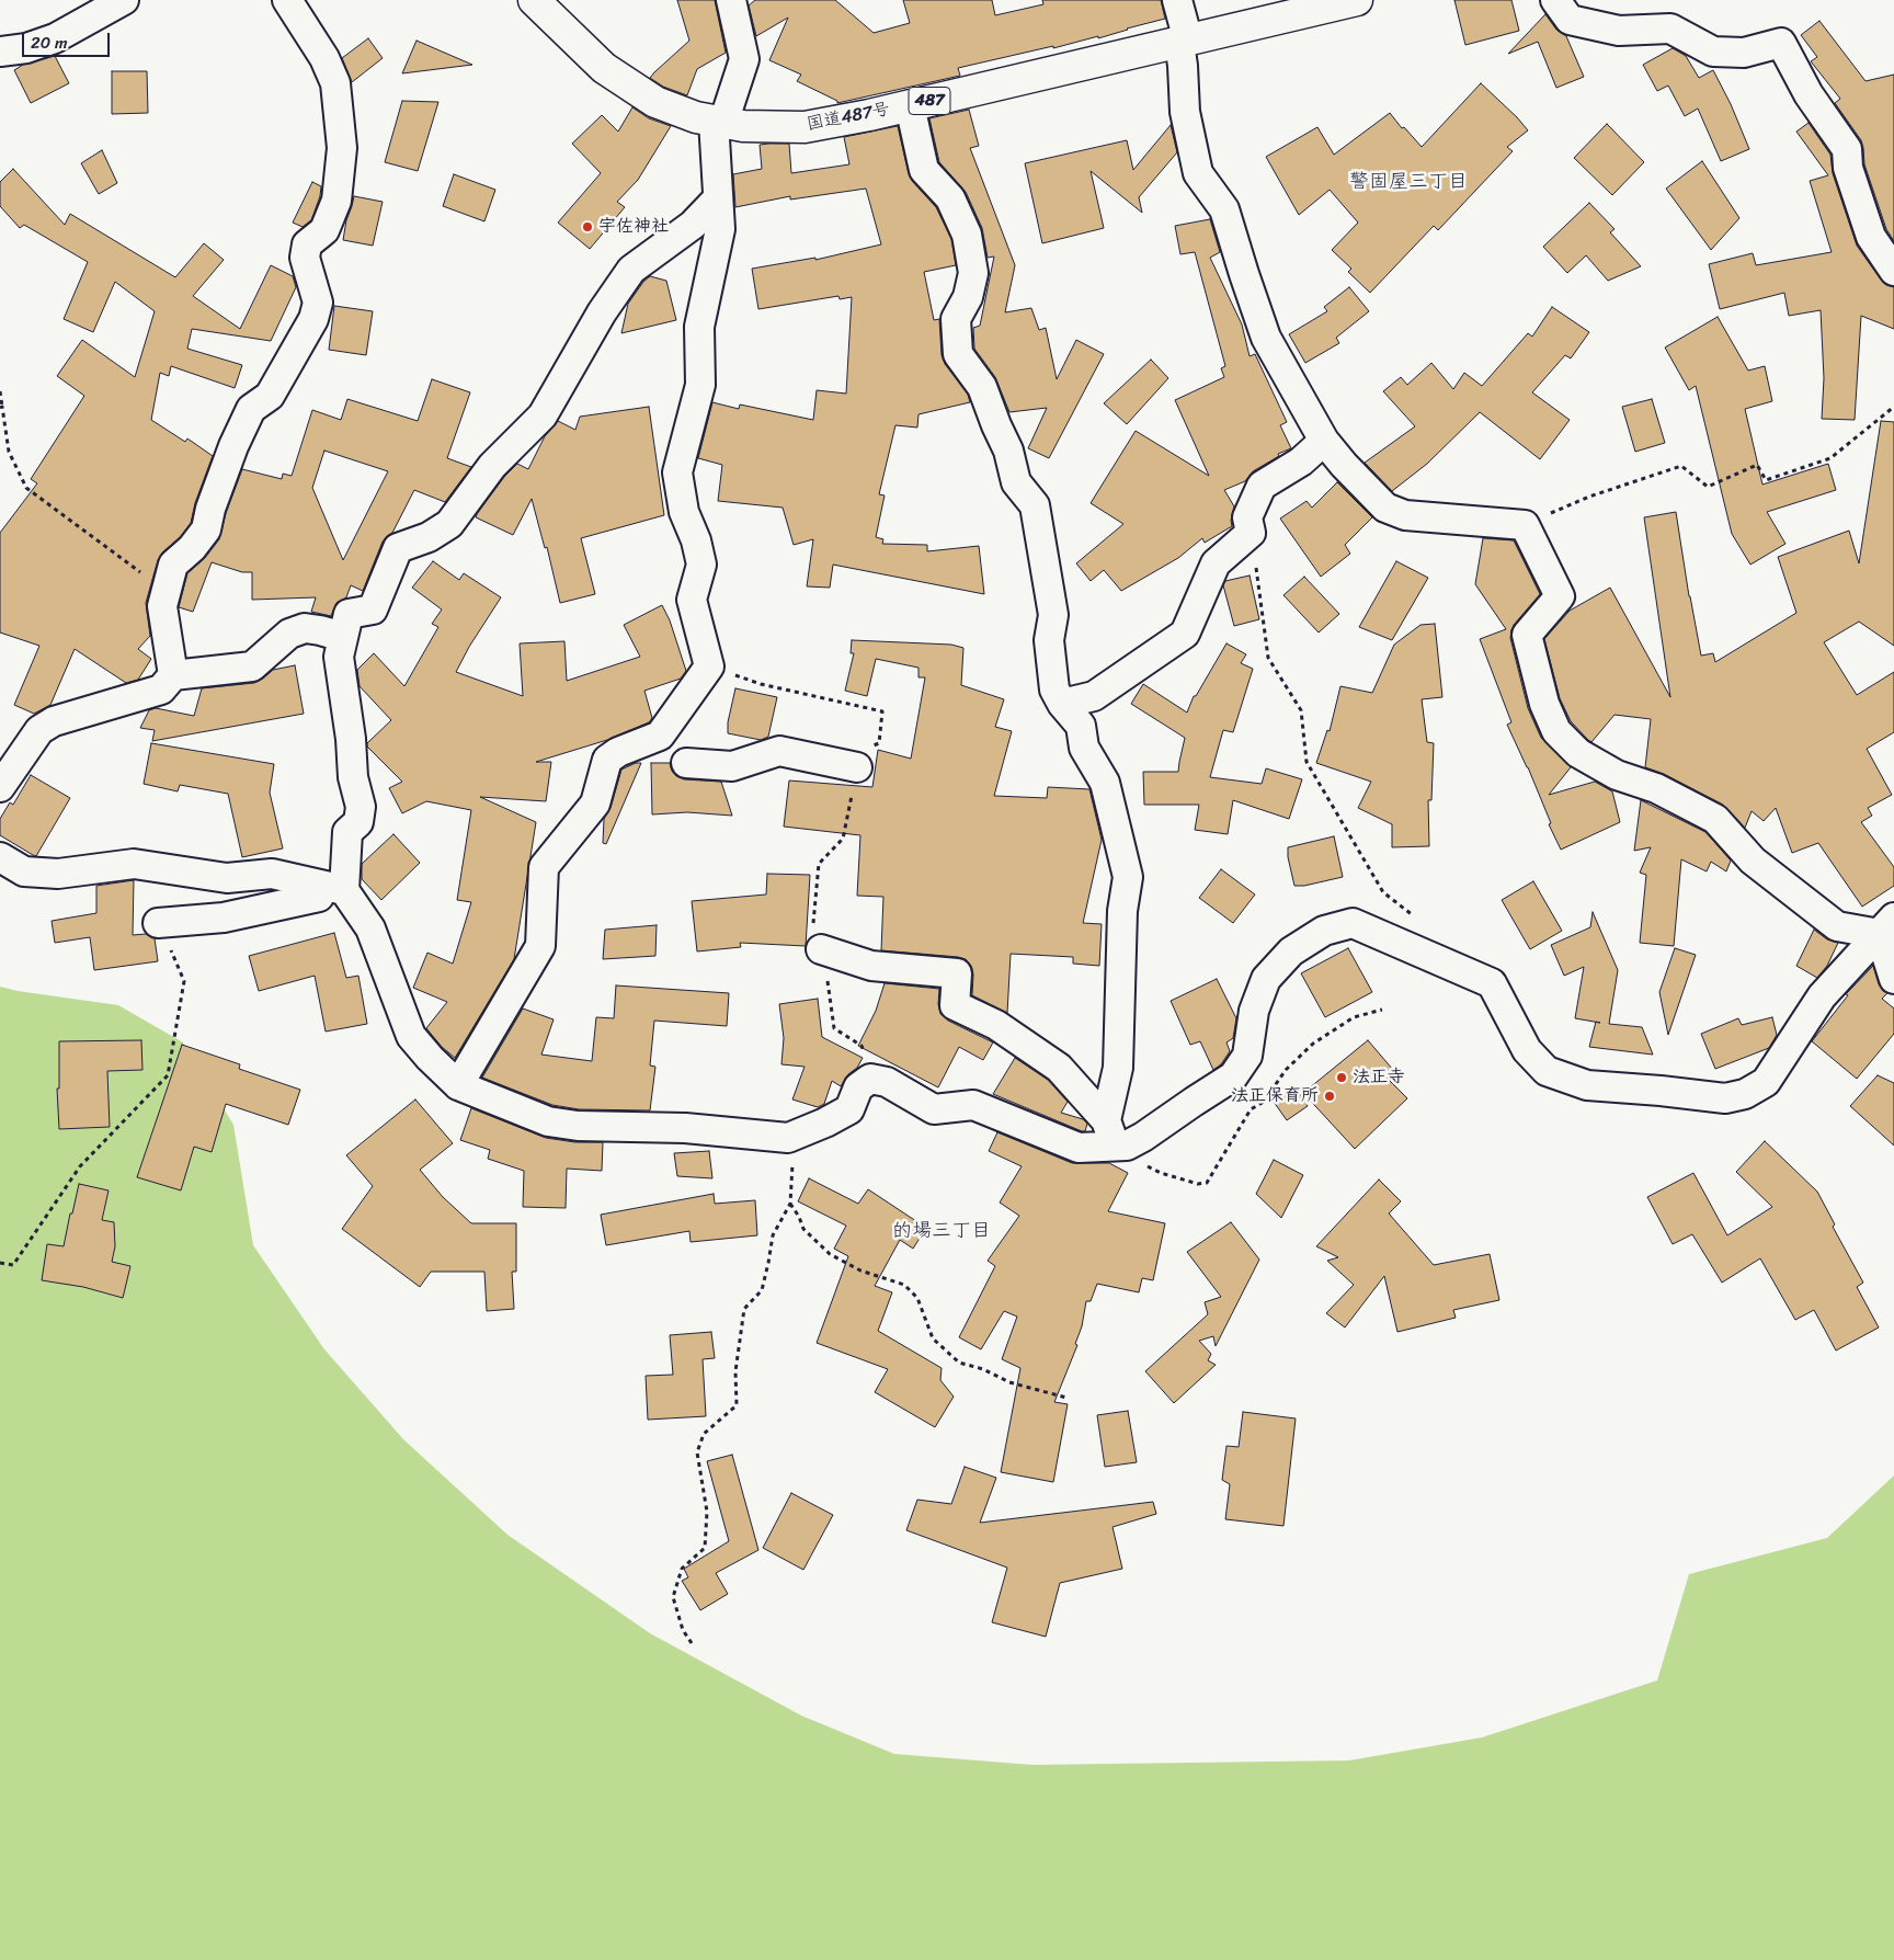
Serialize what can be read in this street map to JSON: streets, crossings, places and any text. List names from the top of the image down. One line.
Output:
{"streets":{"highway":["487","国道487号"]},"districts":["警固屋三丁目","的場三丁目"],"places":["宇佐神社","法正寺","法正保育所"],"scale_bar":"20 m"}
